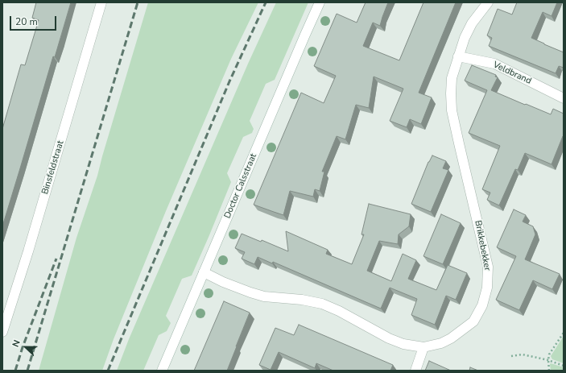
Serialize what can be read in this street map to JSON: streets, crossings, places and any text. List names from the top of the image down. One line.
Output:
{"streets":{"street":["Veldbrand","Binsfeldstraat","Doctor Calsstraat","Brikkebekker"]},"crossings":[["Veldbrand","Brikkebekker"],["Doctor Calsstraat","Brikkebekker"]],"scale_bar":"20 m","north":"left"}
